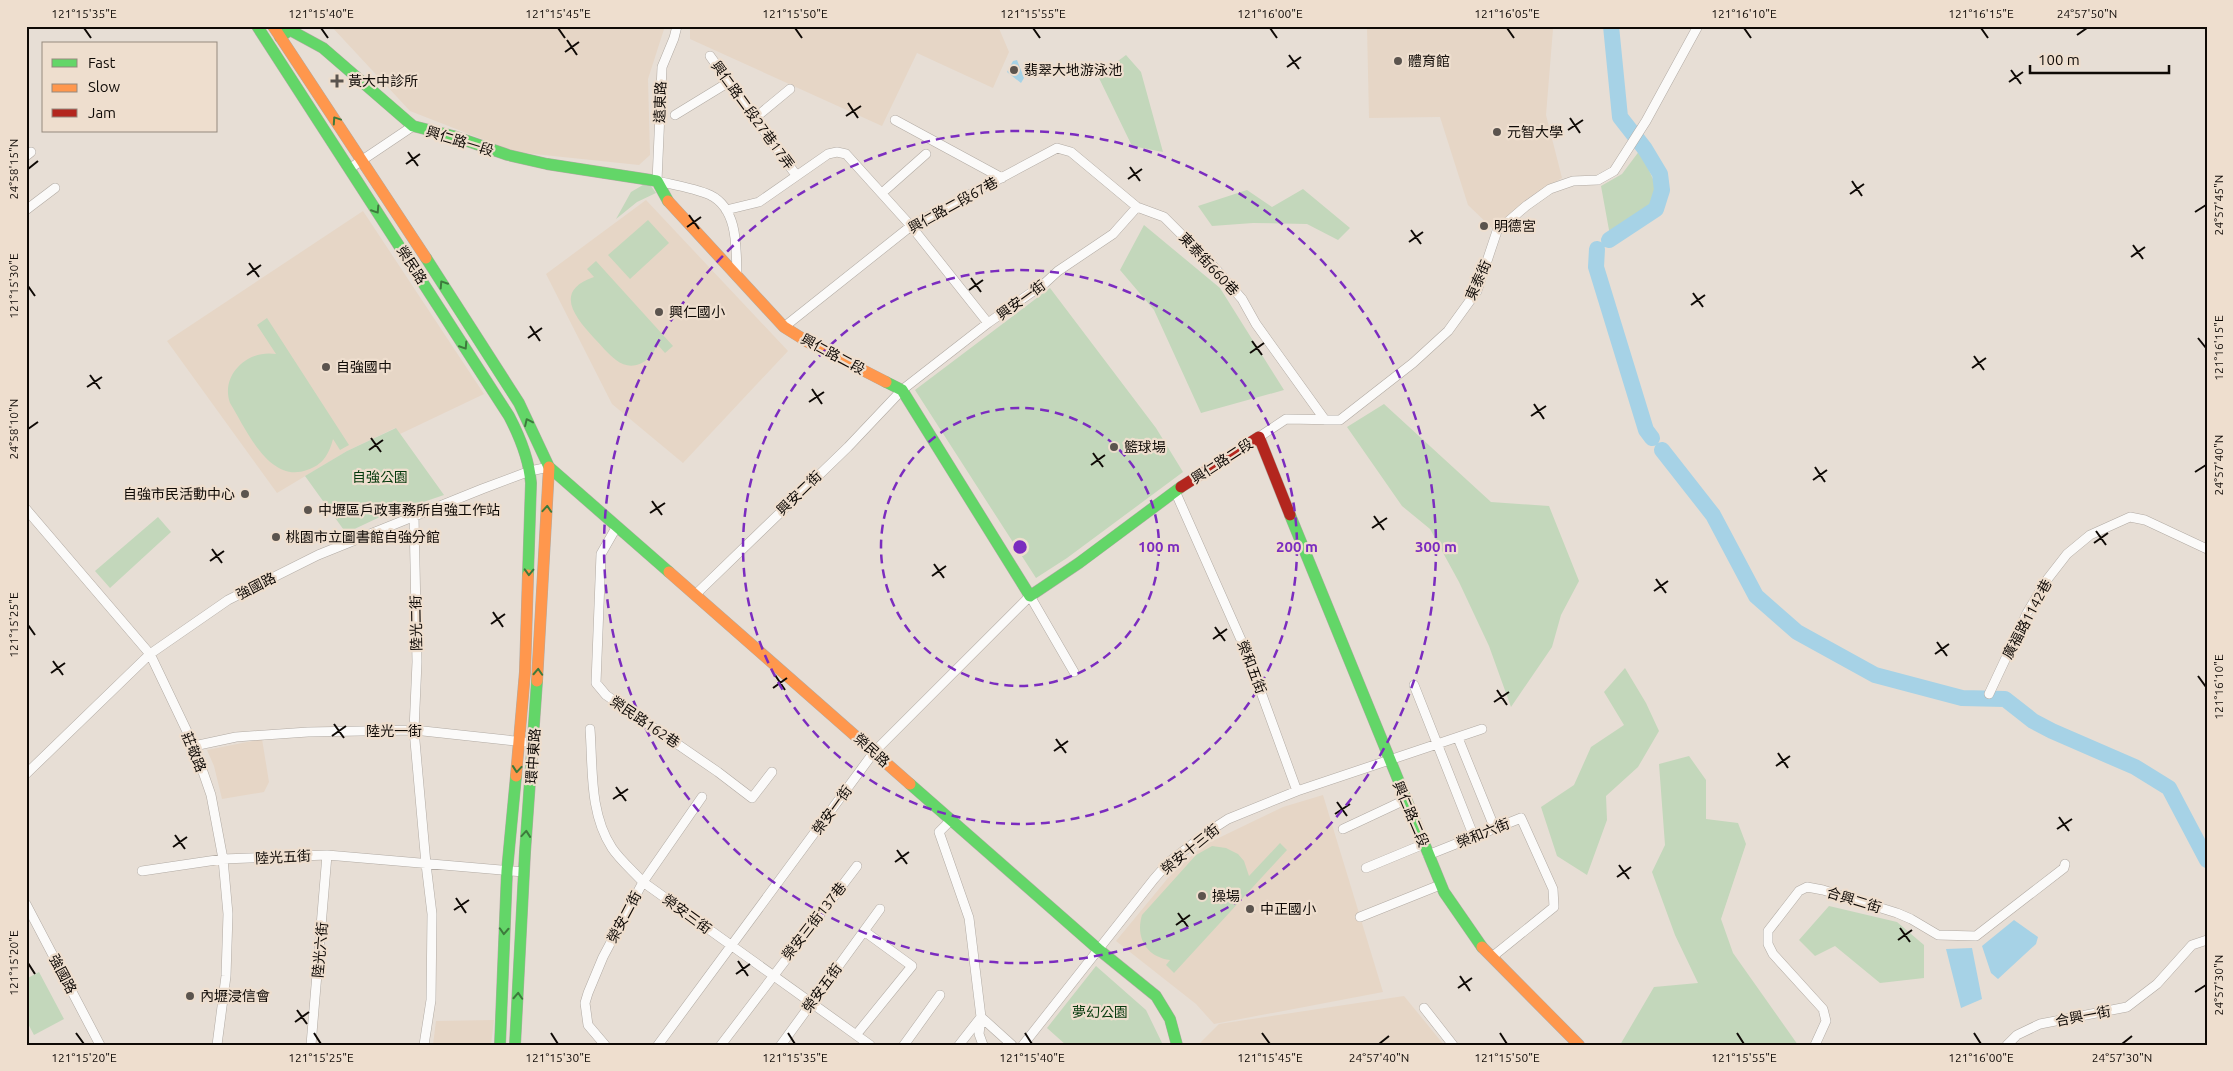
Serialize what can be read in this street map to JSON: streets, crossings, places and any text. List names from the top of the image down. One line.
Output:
{"streets":{"street":["遠東路","興仁路二段27巷17弄","興仁路一段","興仁路二段67巷","東泰街660巷","榮民路","東泰街","興安一街","興仁路二段","興安二街","強國路","廣福路1142巷","陸光二街","榮和五街","榮民路162巷","陸光一街","莊敬路","環中東路","榮安一街","榮和六街","榮安十三街","陸光五街","合興二街","榮安三街","榮安二街","榮安三街137巷","陸光六街","榮安五街","合興一街"]},"crossings":[["遠東路","興仁路一段"],["遠東路","興仁路二段"],["興仁路一段","榮民路"],["興仁路一段","興仁路二段"],["興仁路二段67巷","東泰街660巷"],["興仁路二段67巷","興仁路二段"],["東泰街660巷","東泰街"],["東泰街660巷","興安一街"],["榮民路","興安二街"],["榮民路","強國路"],["榮民路","榮民路162巷"],["榮民路","環中東路"],["榮民路","榮安一街"],["榮民路","榮安十三街"],["東泰街","興仁路二段"],["興安一街","興仁路二段"],["興安一街","興安二街"],["興仁路二段","興安二街"],["興仁路二段","榮和五街"],["興仁路二段","榮安一街"],["興仁路二段","榮和六街"],["興仁路二段","榮安十三街"],["強國路","陸光二街"],["強國路","莊敬路"],["強國路","環中東路"],["陸光二街","陸光一街"],["陸光二街","陸光五街"],["榮和五街","榮安十三街"],["陸光一街","莊敬路"],["陸光一街","環中東路"],["莊敬路","陸光五街"],["環中東路","陸光五街"],["榮安一街","榮安三街"],["陸光五街","陸光六街"],["榮安三街","榮安二街"],["榮安三街","榮安三街137巷"],["榮安三街","榮安五街"]],"parks":["自強公園","夢幻公園"],"places":{"other":["體育館","翡翠大地游泳池","元智大學","明德宮","興仁國小","自強國中","籃球場","自強市民活動中心","中壢區戶政事務所自強工作站","桃園市立圖書館自強分館","操場","中正國小","內壢浸信會"],"health":["黃大中診所"]},"legend":["Fast","Slow","Jam"],"scale_bar":"100 m","coordinates":["121°15'35\"E","121°15'40\"E","121°15'45\"E","121°15'50\"E","121°15'55\"E","121°16'00\"E","121°16'05\"E","121°16'10\"E","121°16'15\"E","24°57'50\"N","24°58'15\"N","24°57'45\"N","121°15'30\"E","24°58'10\"N","24°57'40\"N","121°15'25\"E","121°15'20\"E","24°57'30\"N"],"rings":["100 m","200 m","300 m"]}
